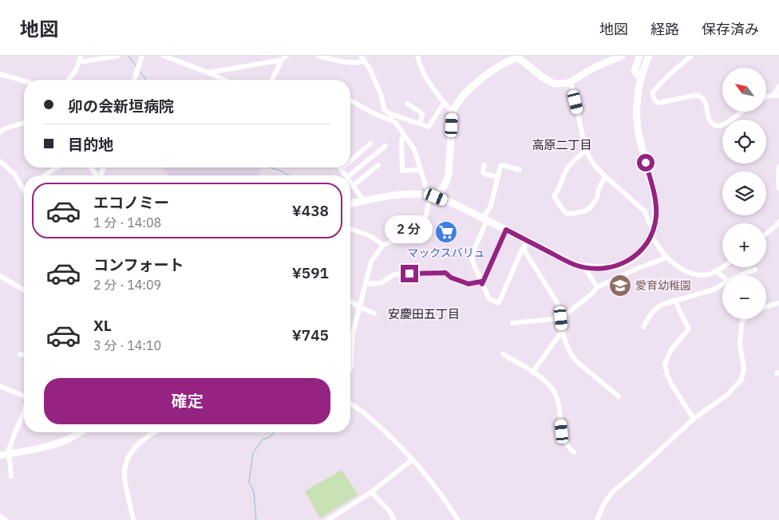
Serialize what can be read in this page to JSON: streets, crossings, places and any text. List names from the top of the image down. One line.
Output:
{"districts":["高原二丁目","安慶田五丁目"],"places":{"supermarket":["マックスバリュ"],"school or university":["愛育幼稚園"]},"north":"top left","page":{"header":"地図","nav":["地図","経路","保存済み"],"map_buttons":["+","−"],"banner":["卯の会新垣病院","目的地"],"list":[{"name":"エコノミー","note":"1 分 · 14:08","value":"¥438"},{"name":"コンフォート","note":"2 分 · 14:09","value":"¥591"},{"name":"XL","note":"3 分 · 14:10","value":"¥745"}],"bubble":"2 分","buttons":"確定"}}
